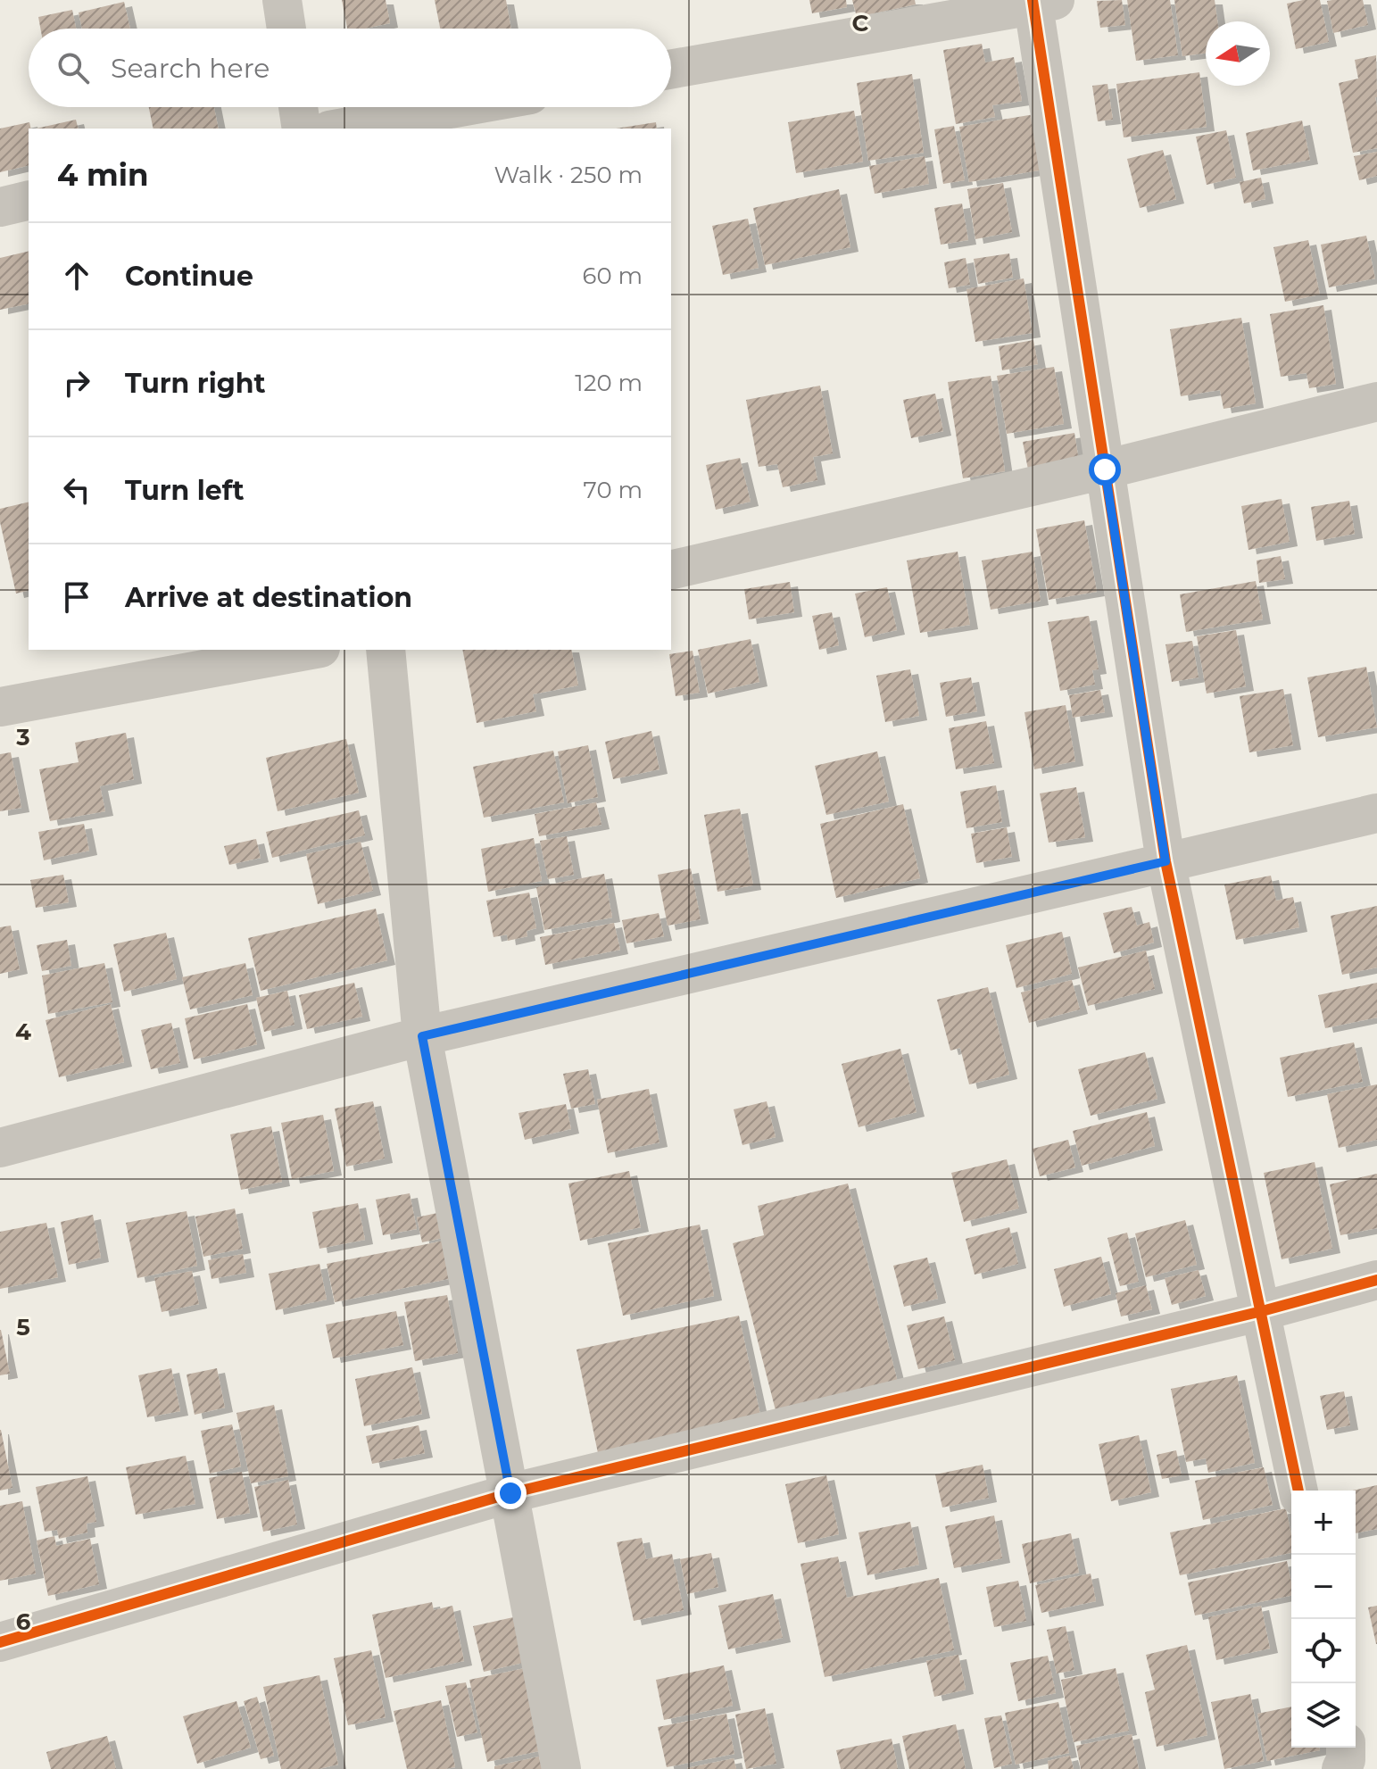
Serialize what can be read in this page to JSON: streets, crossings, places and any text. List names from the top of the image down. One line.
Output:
{"north":"left","page":{"search":"Search here","heading":["4 min","Walk · 250 m"],"list":[["Continue","60 m"],["Turn right","120 m"],["Turn left","70 m"],"Arrive at destination"],"map_buttons":["+","−"]},"grid":{"columns":["C"],"rows":["3","4","5","6"]}}
